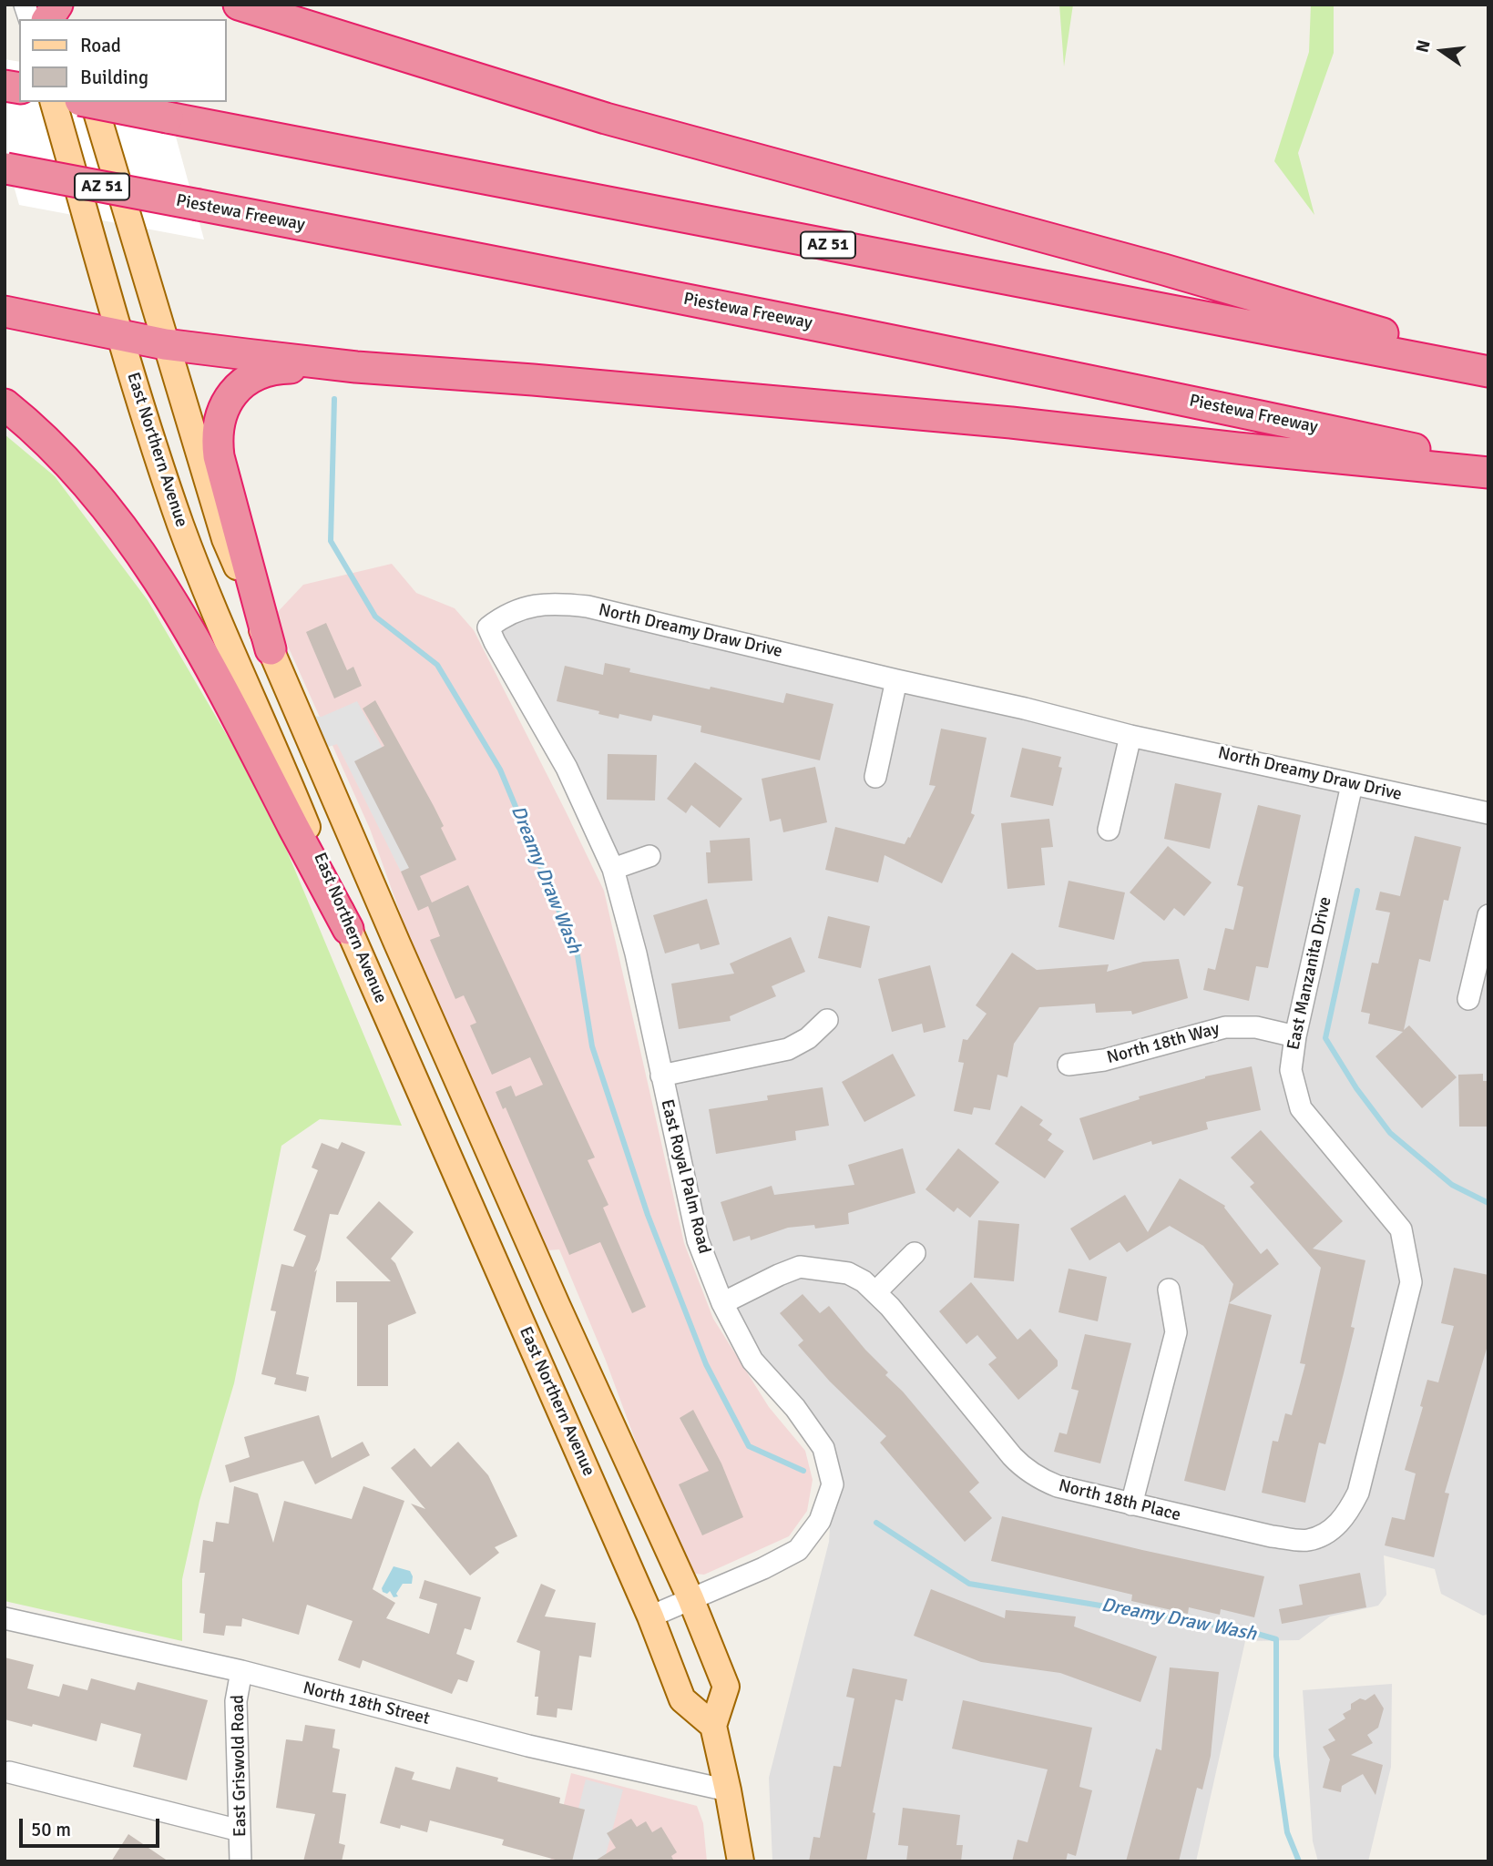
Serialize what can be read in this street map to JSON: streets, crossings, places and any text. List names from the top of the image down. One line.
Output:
{"streets":{"highway":["AZ 51","Piestewa Freeway"],"main road":["East Northern Avenue"],"street":["North Dreamy Draw Drive","East Manzanita Drive","North 18th Way","East Royal Palm Road","North 18th Place","North 18th Street","East Griswold Road"]},"crossings":[["East Northern Avenue","East Royal Palm Road"],["North Dreamy Draw Drive","East Manzanita Drive"],["North Dreamy Draw Drive","East Royal Palm Road"],["East Manzanita Drive","North 18th Way"],["East Manzanita Drive","North 18th Place"],["East Royal Palm Road","North 18th Place"],["North 18th Street","East Griswold Road"]],"water":["Dreamy Draw Wash"],"legend":["Road","Building"],"scale_bar":"50 m","north":"left"}
